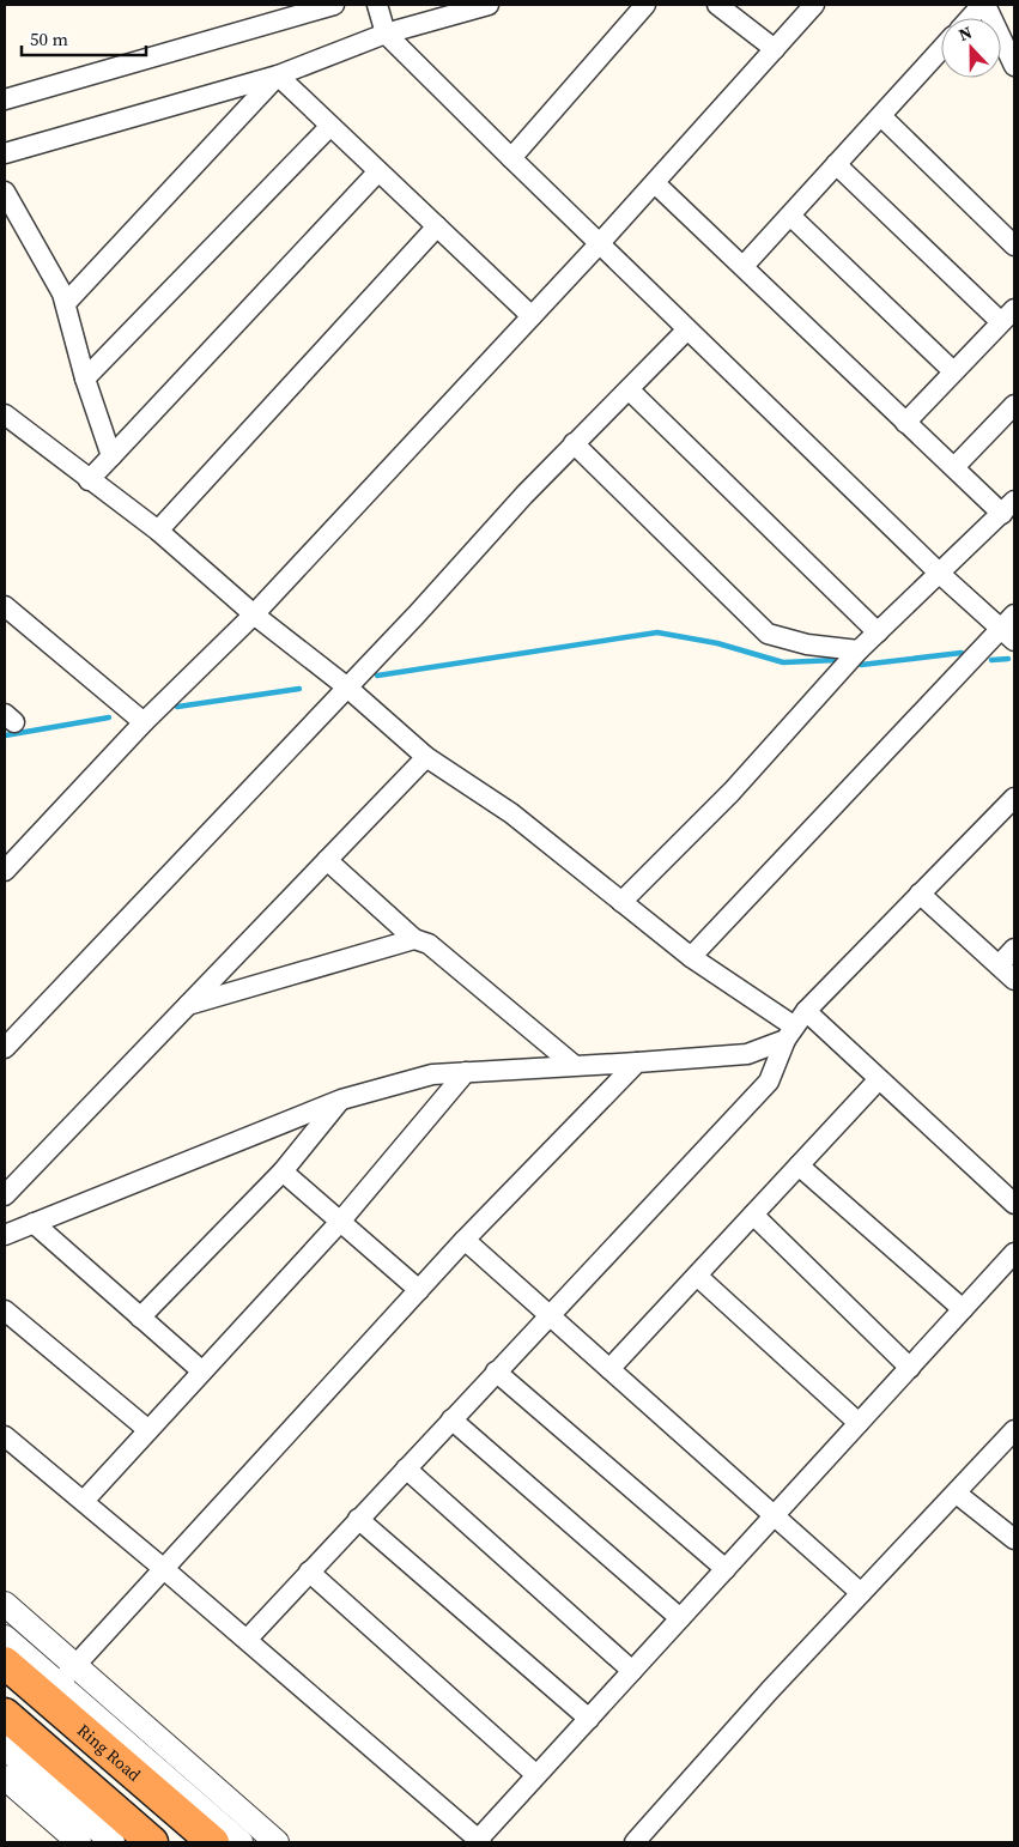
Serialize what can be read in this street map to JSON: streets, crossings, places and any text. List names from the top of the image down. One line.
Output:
{"streets":{"highway":["Ring Road"]},"scale_bar":"50 m","north":"top"}
